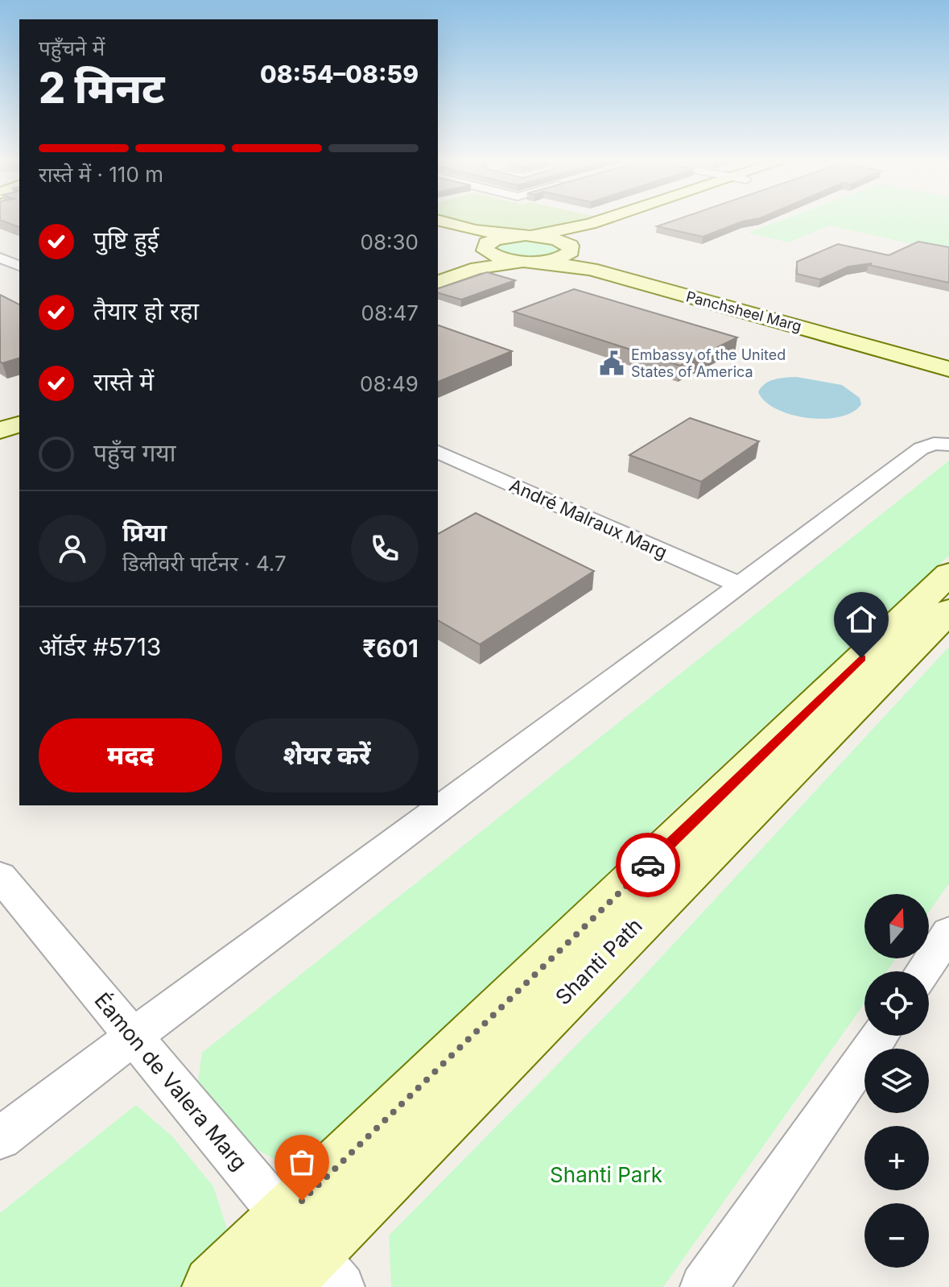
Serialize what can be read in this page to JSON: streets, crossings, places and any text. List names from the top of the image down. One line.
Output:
{"streets":{"main road":["Panchsheel Marg","Shanti Path"],"street":["André Malraux Marg","Éamon de Valera Marg"]},"crossings":[["Shanti Path","Éamon de Valera Marg"]],"parks":["Shanti Park"],"places":{"public building":["Embassy of the United States of America"]},"north":"top","page":{"heading":["2 मिनट","पहुँचने में","08:54–08:59"],"panel":["प्रिया","डिलीवरी पार्टनर · 4.7","ऑर्डर #5713","₹601"],"bar":"रास्ते में · 110 m","list":[["पुष्टि हुई","08:30"],["तैयार हो रहा","08:47"],["रास्ते में","08:49"],"पहुँच गया"],"buttons":["मदद","शेयर करें"],"map_buttons":["+","−"]}}
